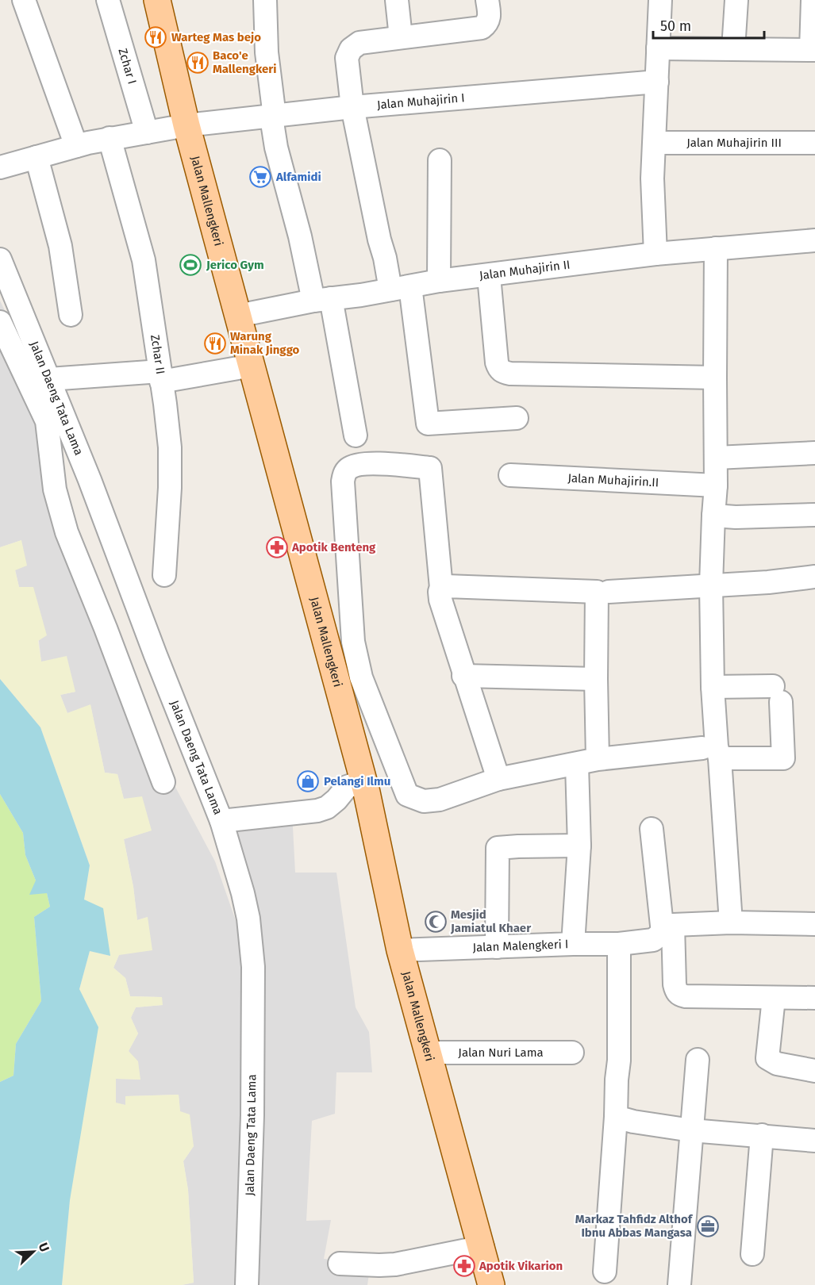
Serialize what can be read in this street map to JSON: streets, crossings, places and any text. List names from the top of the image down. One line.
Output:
{"streets":{"main road":["Jalan Mallengkeri"],"street":["Zchar I","Jalan Muhajirin I","Jalan Muhajirin III","Jalan Muhajirin II","Zchar II","Jalan Daeng Tata Lama","Jalan Muhajirin.II","Jalan Malengkeri I","Jalan Nuri Lama"]},"crossings":[["Zchar I","Jalan Muhajirin I"],["Jalan Muhajirin I","Jalan Mallengkeri"],["Jalan Muhajirin I","Zchar II"],["Jalan Mallengkeri","Jalan Muhajirin II"],["Jalan Mallengkeri","Jalan Malengkeri I"],["Jalan Mallengkeri","Jalan Nuri Lama"]],"places":{"restaurant":["Warteg Mas bejo","Baco'e Mallengkeri","Warung Minak Jinggo"],"supermarket":["Alfamidi"],"sports":["Jerico Gym"],"pharmacy":["Apotik Benteng","Apotik Vikarion"],"shop":["Pelangi Ilmu"],"mosque":["Mesjid Jamiatul Khaer"],"office":["Markaz Tahfidz Althof Ibnu Abbas Mangasa"]},"scale_bar":"50 m","north":"top right"}
